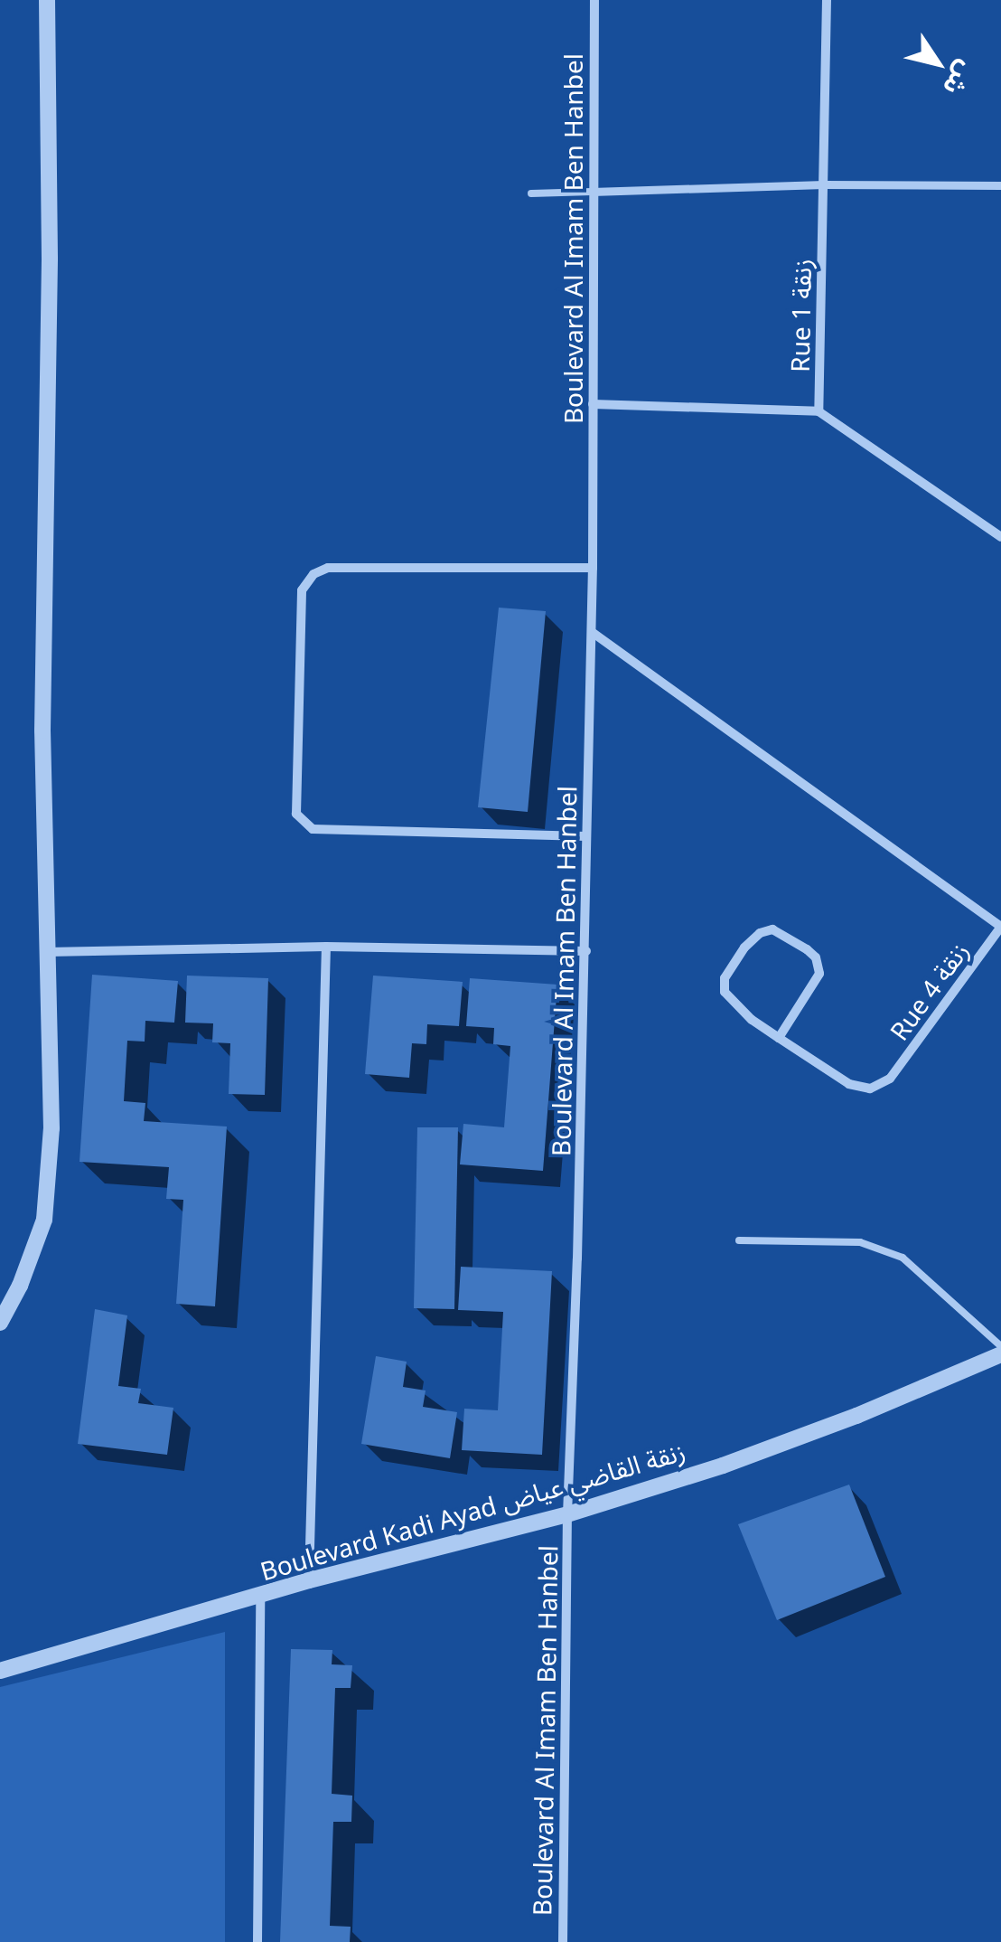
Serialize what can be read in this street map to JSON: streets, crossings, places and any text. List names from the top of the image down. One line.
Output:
{"streets":{"street":["Boulevard Al Imam Ben Hanbel","Rue 1 زنقة","Rue 4 زنقة","Boulevard Kadi Ayad زنقة القاضي عياض"]},"crossings":[["Boulevard Al Imam Ben Hanbel","Boulevard Kadi Ayad زنقة القاضي عياض"]],"north":"bottom right"}
